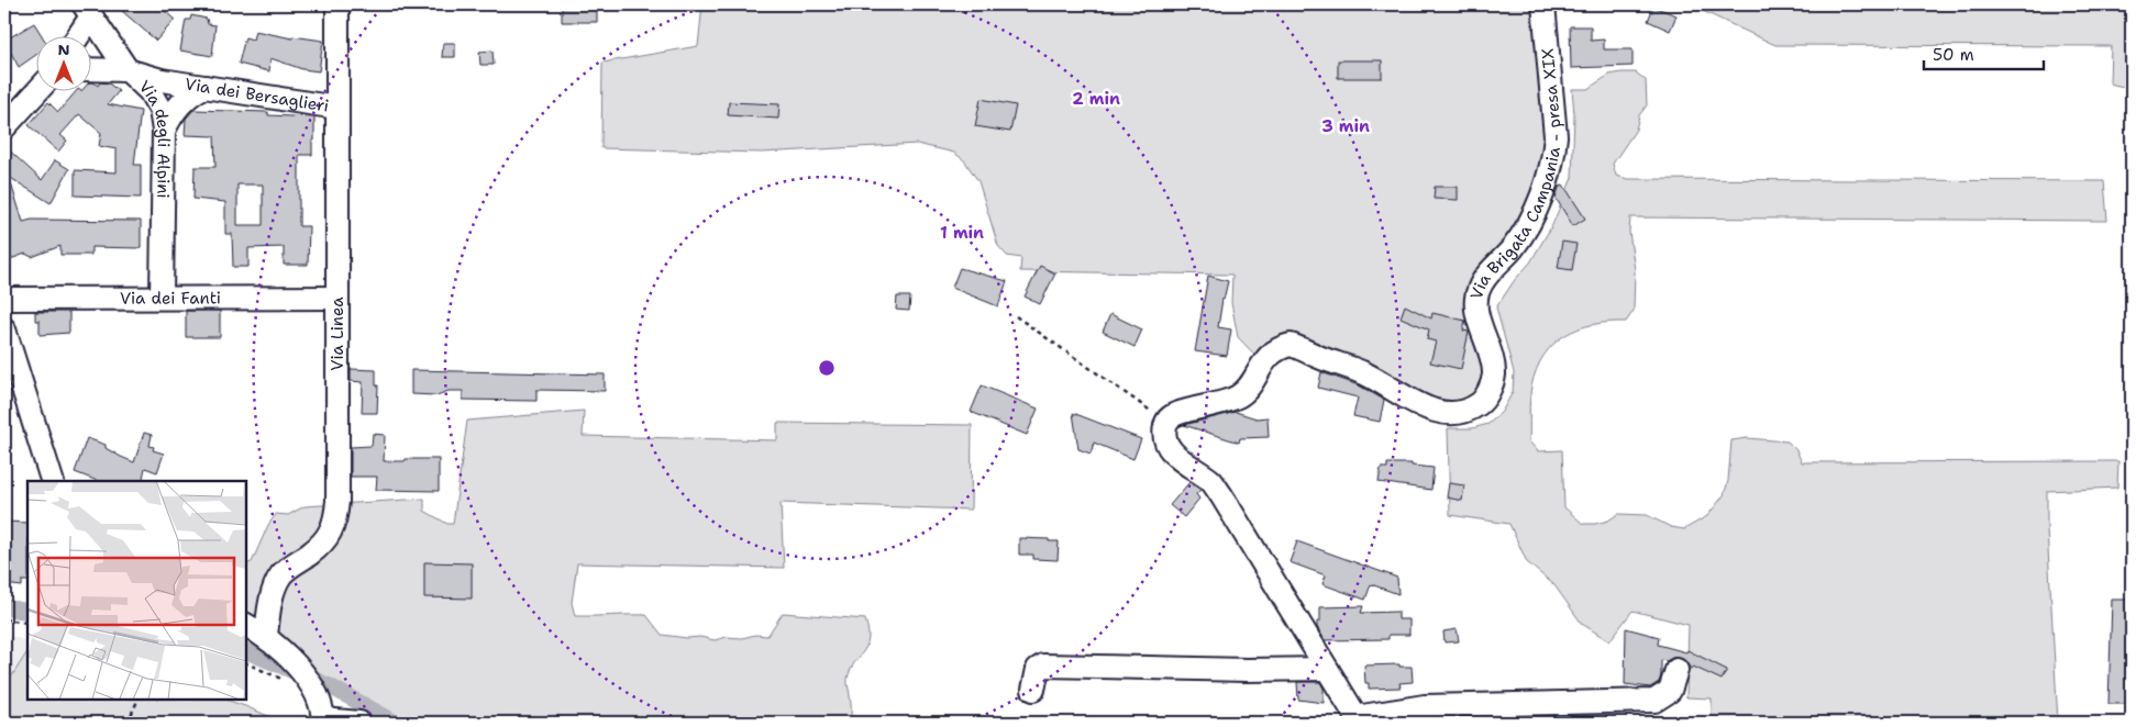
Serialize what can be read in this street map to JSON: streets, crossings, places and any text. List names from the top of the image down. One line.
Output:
{"streets":{"street":["Via dei Bersaglieri","Via degli Alpini","Via Brigata Campania - presa XIX","Via dei Fanti","Via Linea"]},"crossings":[["Via dei Bersaglieri","Via degli Alpini"],["Via dei Bersaglieri","Via Linea"],["Via degli Alpini","Via dei Fanti"],["Via dei Fanti","Via Linea"]],"scale_bar":"50 m","north":"top","rings":["2 min","3 min","1 min"]}
